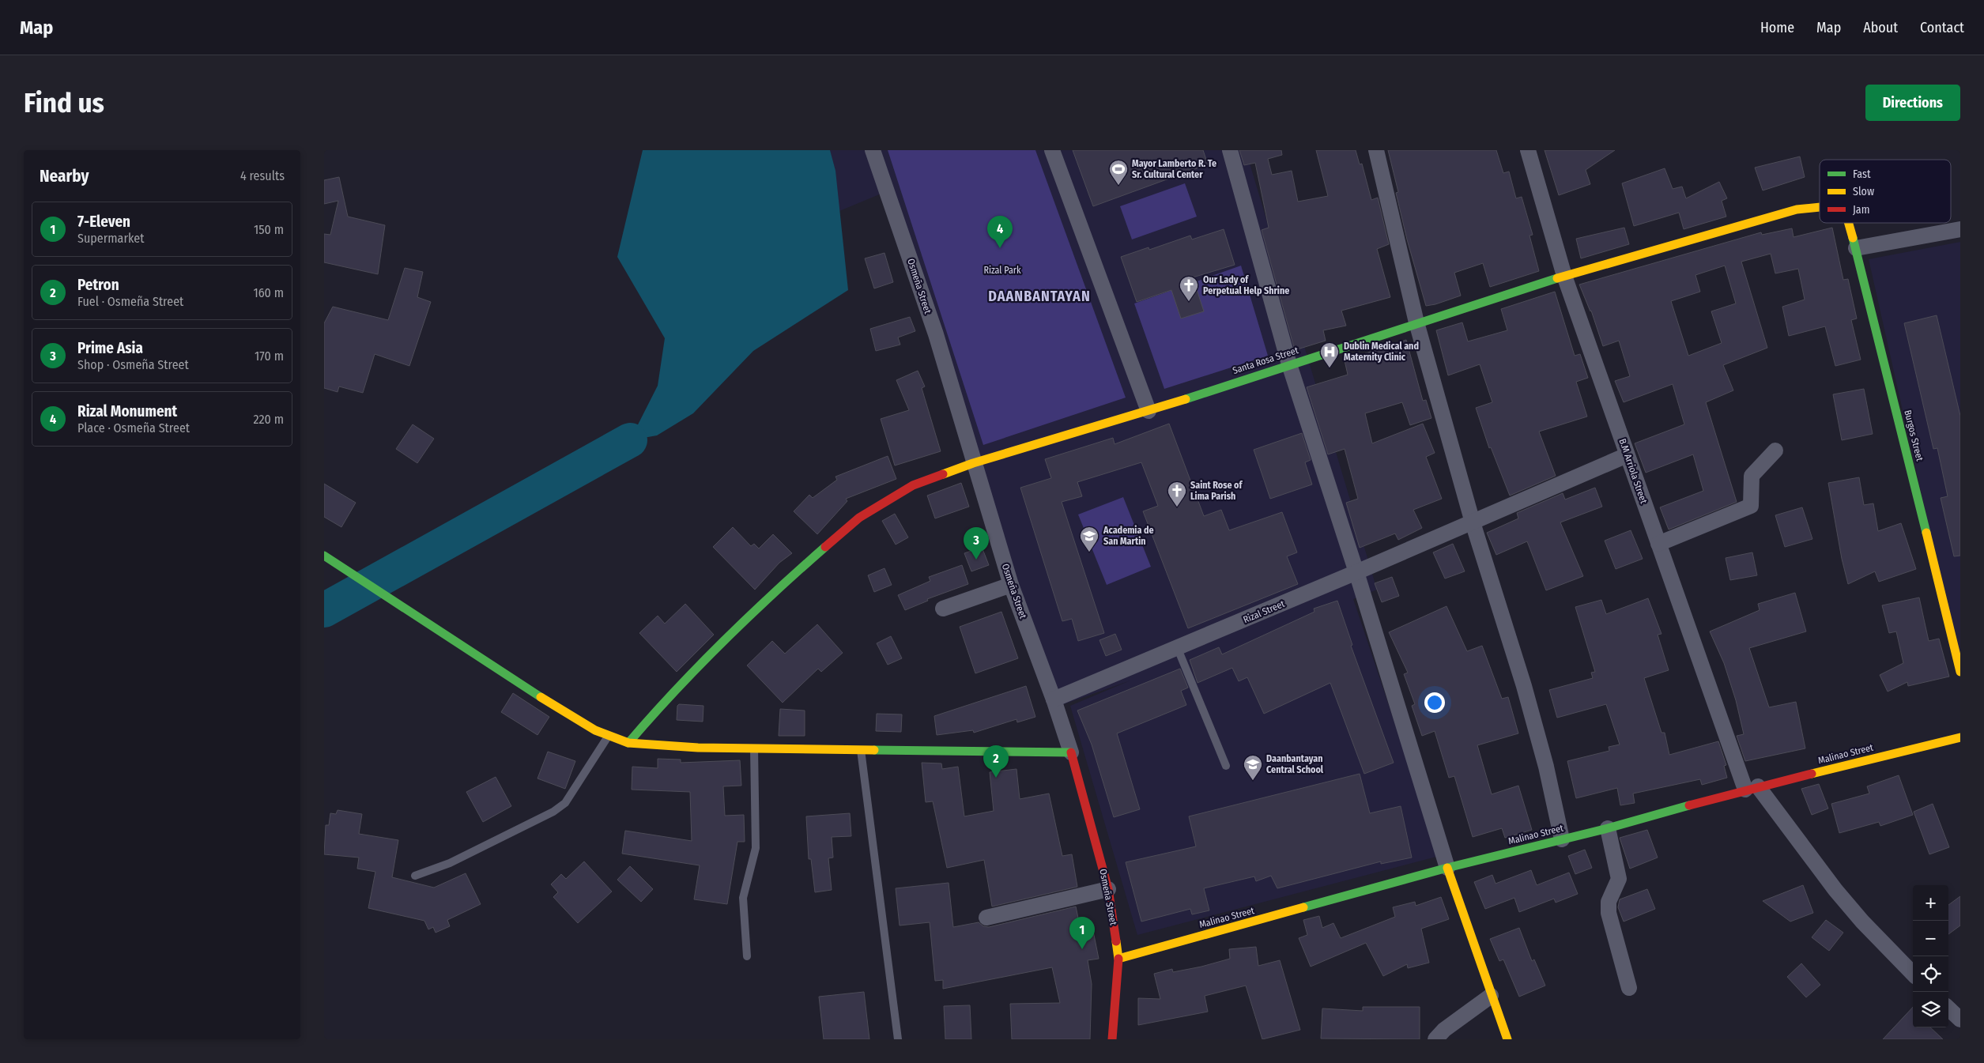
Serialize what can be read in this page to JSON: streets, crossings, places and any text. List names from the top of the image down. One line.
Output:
{"streets":{"street":["Osmeña Street","Santa Rosa Street","Burgos Street","B.M Arriola Street","Rizal Street","Malinao Street"]},"crossings":[["Osmeña Street","Santa Rosa Street"],["Osmeña Street","Rizal Street"],["Osmeña Street","Malinao Street"],["Santa Rosa Street","B.M Arriola Street"],["B.M Arriola Street","Rizal Street"],["B.M Arriola Street","Malinao Street"]],"districts":["DAANBANTAYAN"],"parks":["Rizal Park"],"places":{"sports":["Mayor Lamberto R. Te Sr. Cultural Center"],"church":["Our Lady of Perpetual Help Shrine","Saint Rose of Lima Parish"],"hospital":["Dublin Medical and Maternity Clinic"],"school or university":["Academia de San Martin","Daanbantayan Central School"]},"legend":["Fast","Slow","Jam"],"page":{"header":"Map","nav":["Home","Map","About","Contact"],"buttons":"Directions","title":"Find us","heading":["Nearby","4 results"],"list":[{"mark":"1","name":"7-Eleven","note":"Supermarket","value":"150 m"},{"mark":"2","name":"Petron","note":"Fuel · Osmeña Street","value":"160 m"},{"mark":"3","name":"Prime Asia","note":"Shop · Osmeña Street","value":"170 m"},{"mark":"4","name":"Rizal Monument","note":"Place · Osmeña Street","value":"220 m"}],"pins":["4","3","2","1"],"map_buttons":["+","−"]}}
